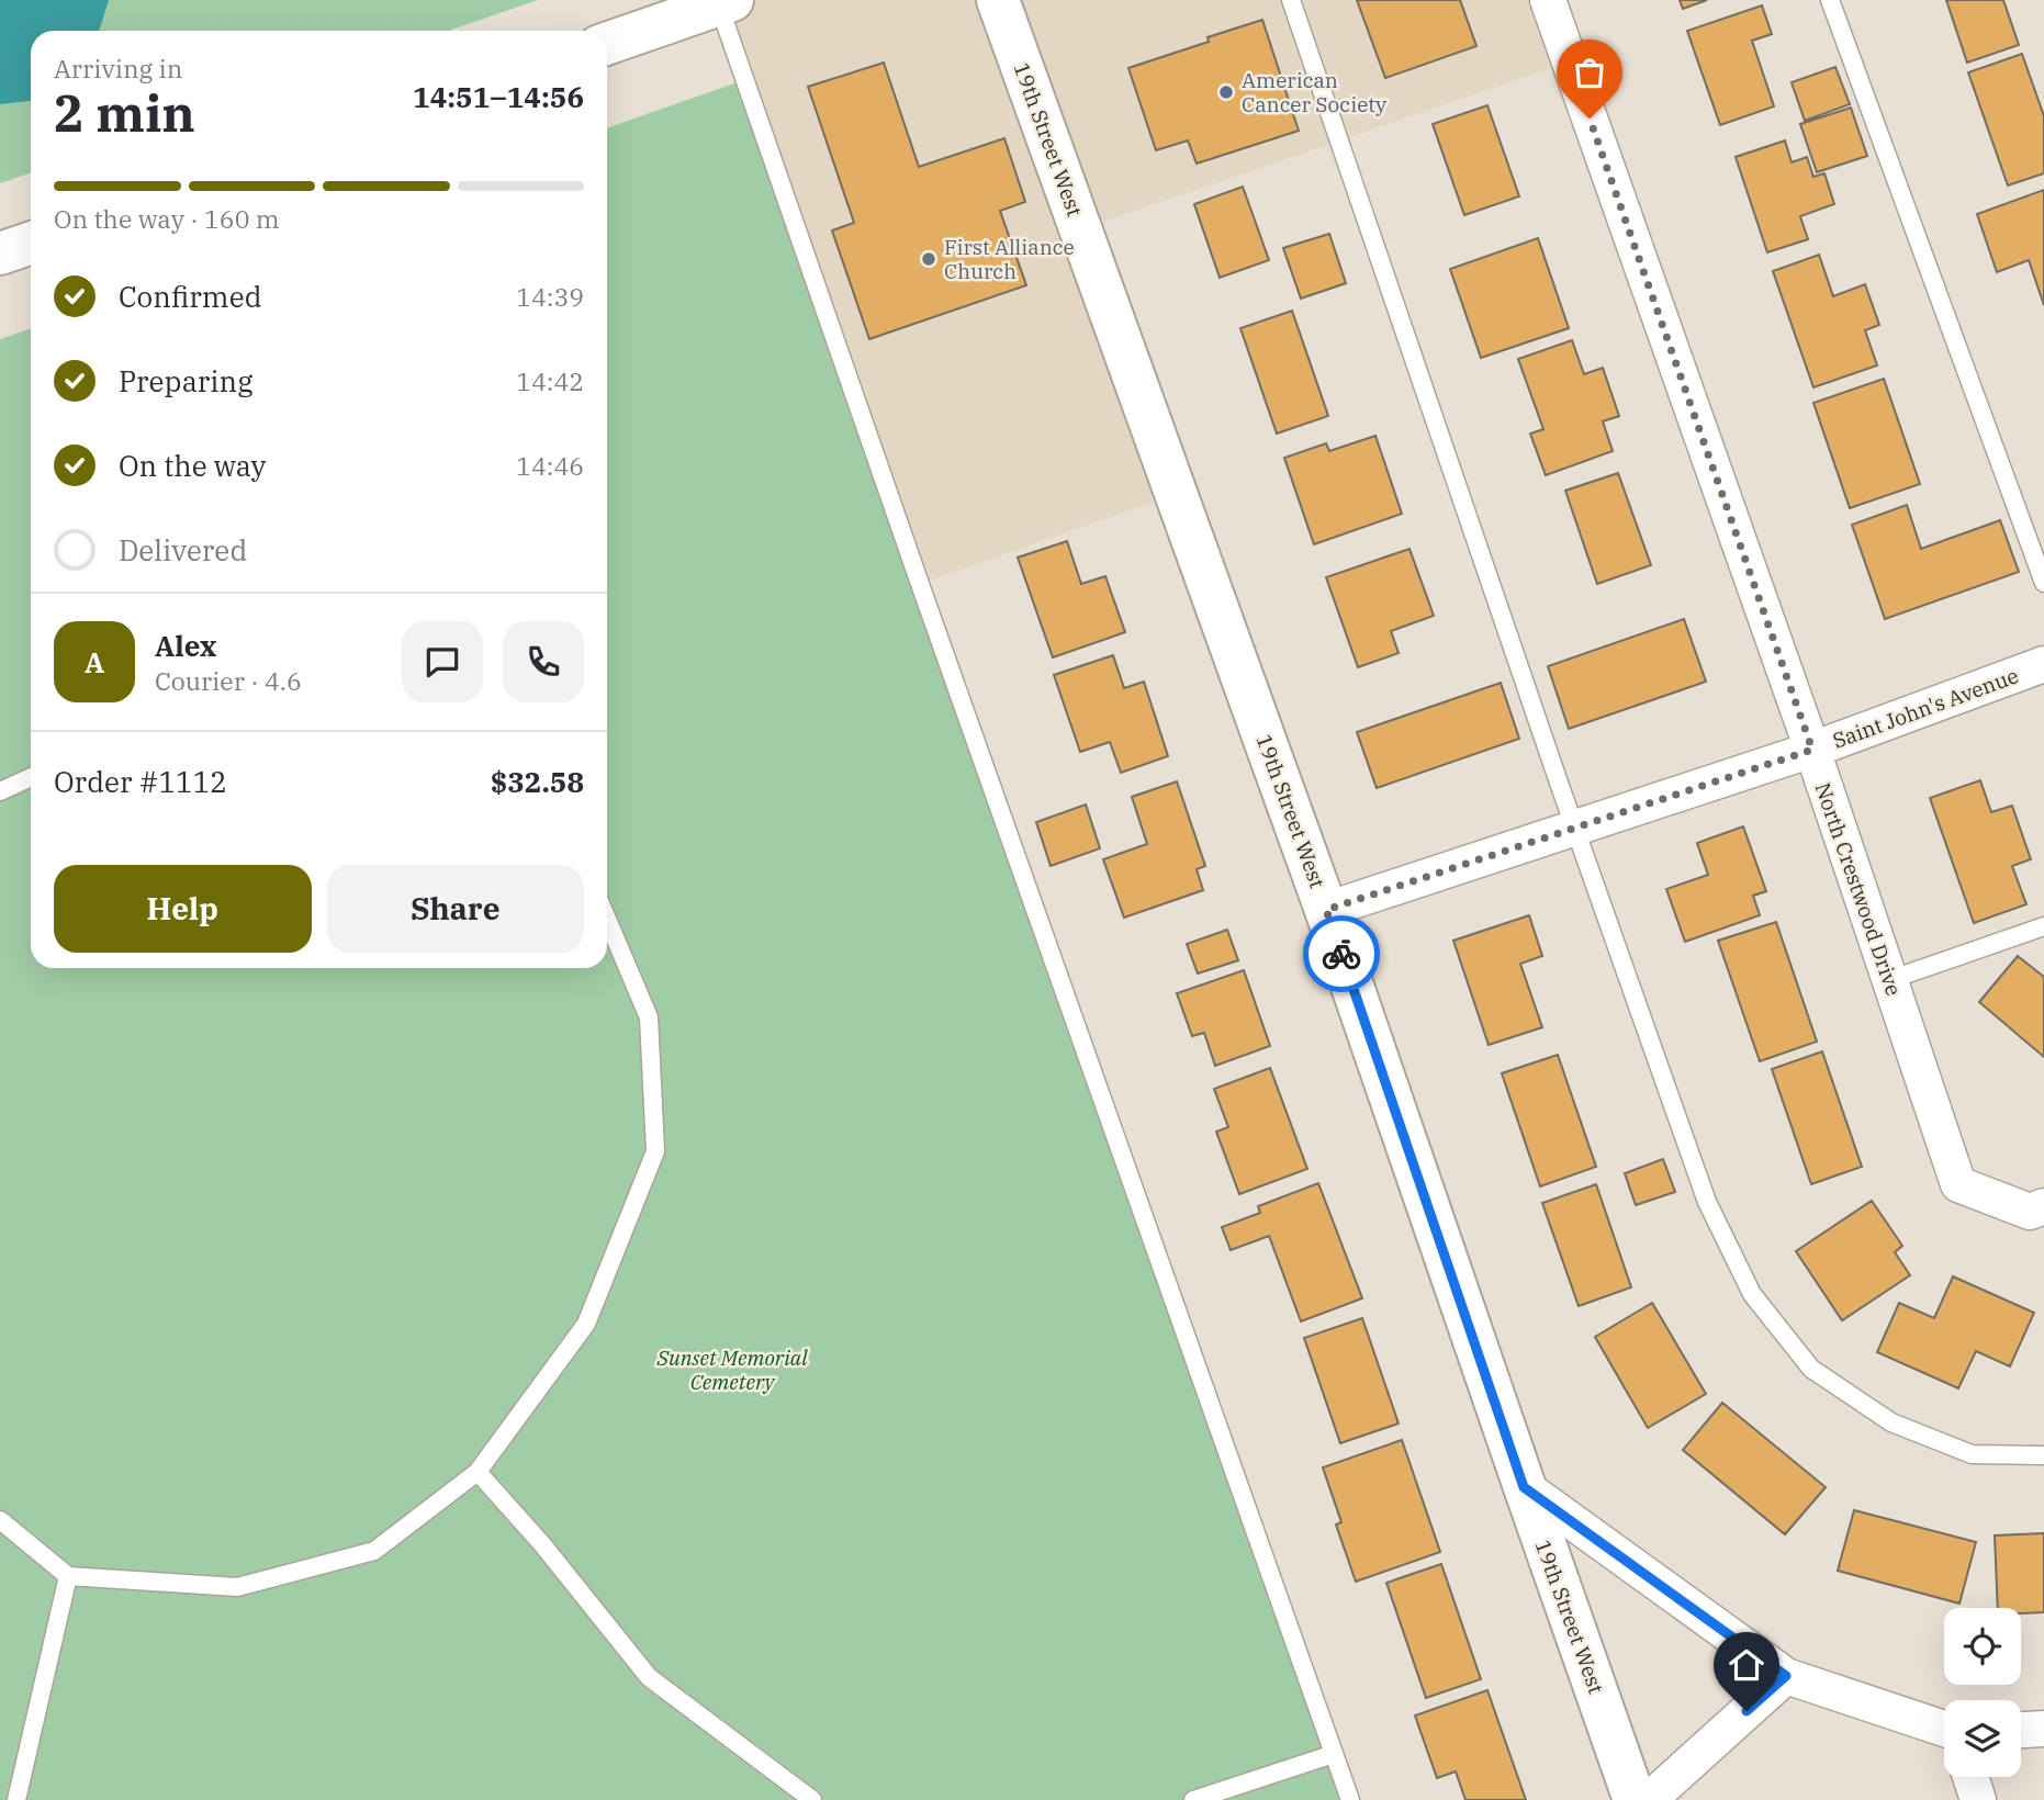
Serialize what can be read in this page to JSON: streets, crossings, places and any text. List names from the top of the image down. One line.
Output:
{"streets":{"street":["19th Street West","Saint John's Avenue","North Crestwood Drive"]},"crossings":[["19th Street West","Saint John's Avenue"],["Saint John's Avenue","North Crestwood Drive"]],"parks":["Sunset Memorial Cemetery"],"places":["American Cancer Society","First Alliance Church"],"page":{"heading":["2 min","Arriving in","14:51–14:56"],"panel":["Alex","Courier · 4.6","Order #1112","$32.58"],"bar":"On the way · 160 m","list":[["Confirmed","14:39"],["Preparing","14:42"],["On the way","14:46"],"Delivered"],"round":"A","buttons":["Help","Share"]}}
